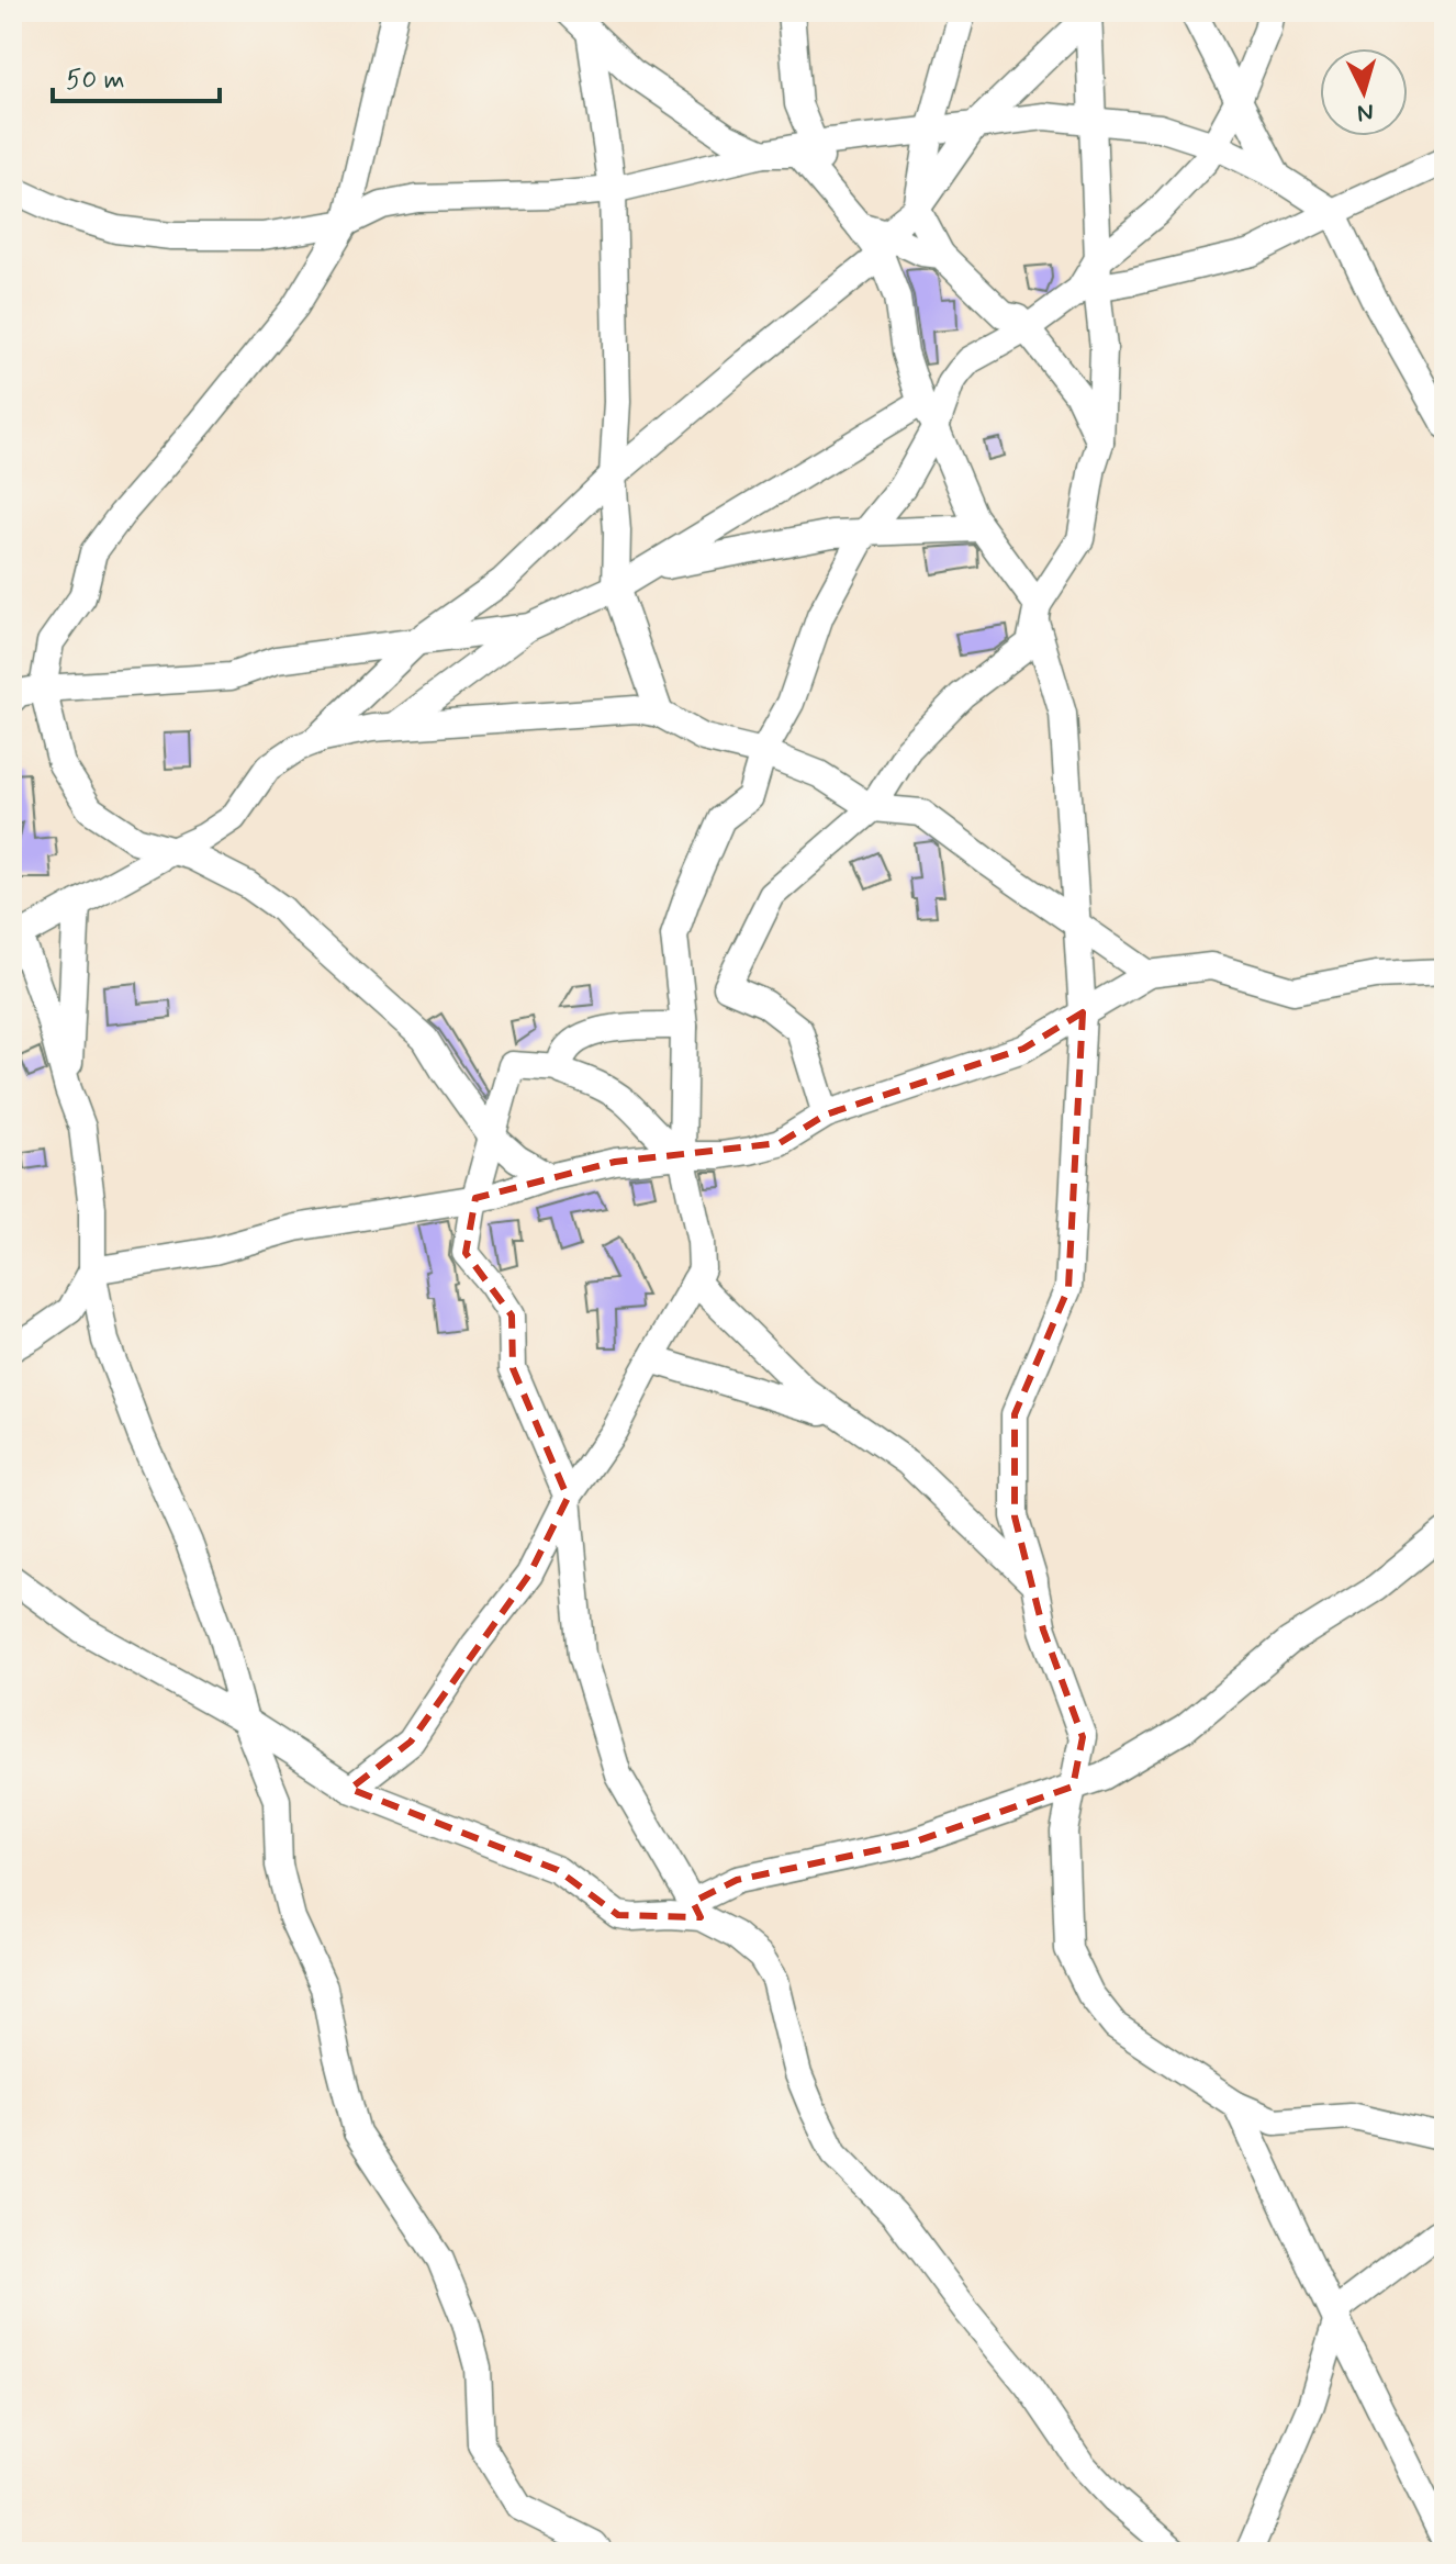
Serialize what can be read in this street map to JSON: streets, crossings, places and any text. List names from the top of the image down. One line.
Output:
{"scale_bar":"50 m","north":"bottom"}
